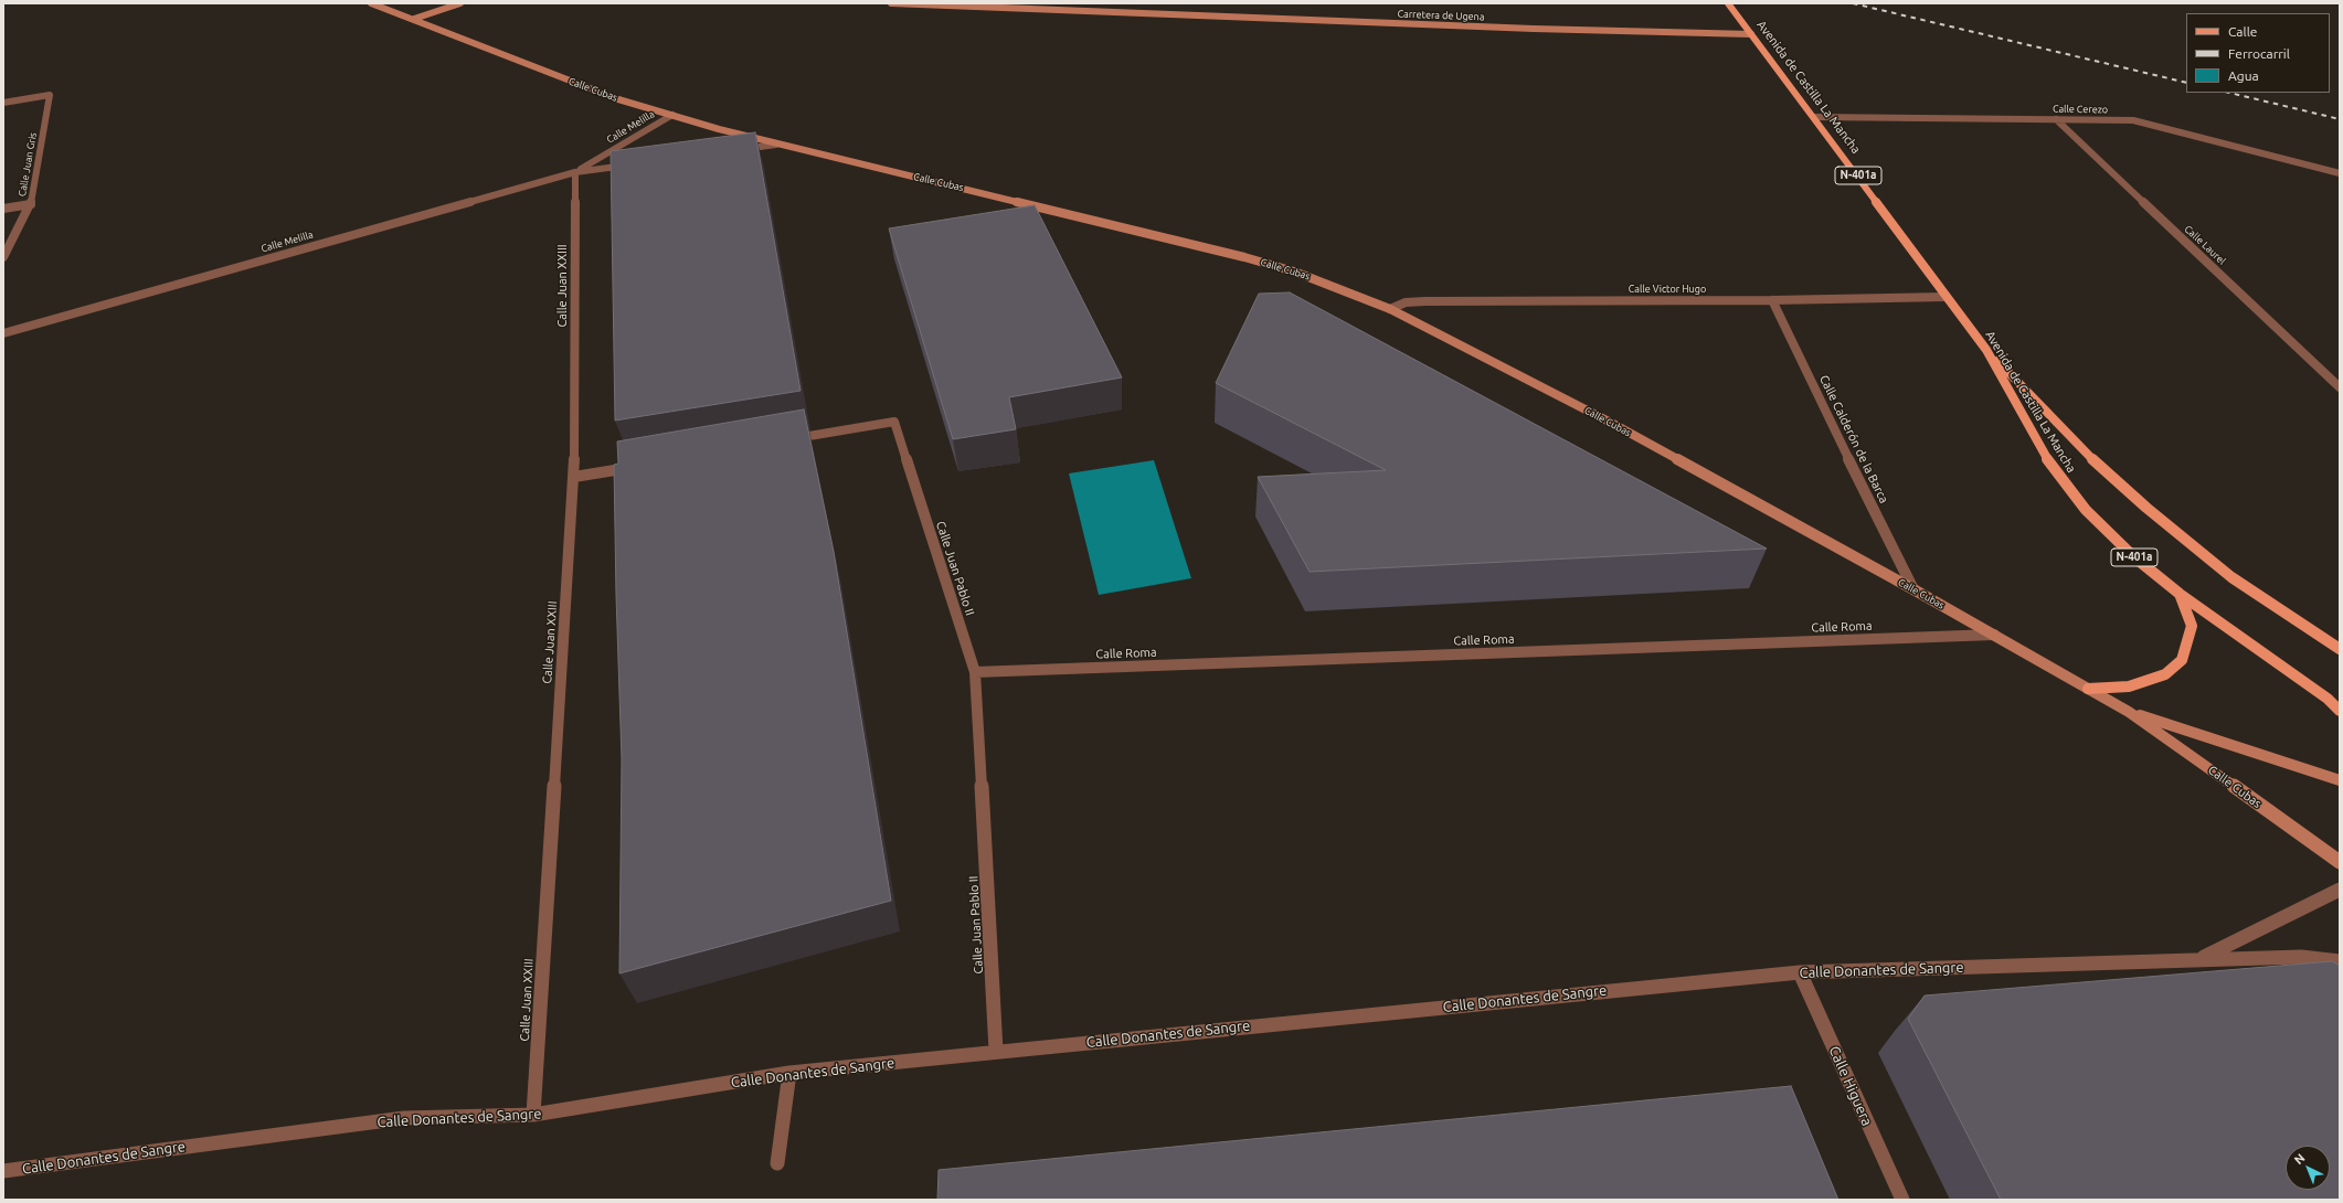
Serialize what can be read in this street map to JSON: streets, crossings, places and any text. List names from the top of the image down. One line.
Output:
{"streets":{"main road":["Carretera de Ugena","Avenida de Castilla La Mancha","Calle Cubas","N-401a"],"street":["Calle Cerezo","Calle Melilla","Calle Juan Gris","Calle Laurel","Calle Juan XXIII","Calle Victor Hugo","Calle Calderón de la Barca","Calle Juan Pablo II","Calle Roma","Calle Donantes de Sangre","Calle Higuera"]},"crossings":[["Carretera de Ugena","Avenida de Castilla La Mancha"],["Avenida de Castilla La Mancha","Calle Cerezo"],["Avenida de Castilla La Mancha","N-401a"],["Avenida de Castilla La Mancha","Calle Victor Hugo"],["Calle Cubas","Calle Melilla"],["Calle Cubas","Calle Victor Hugo"],["Calle Cubas","Calle Calderón de la Barca"],["Calle Cubas","Calle Roma"],["Calle Cerezo","Calle Laurel"],["Calle Melilla","Calle Juan XXIII"],["Calle Juan XXIII","Calle Donantes de Sangre"],["Calle Victor Hugo","Calle Calderón de la Barca"],["Calle Juan Pablo II","Calle Roma"],["Calle Juan Pablo II","Calle Donantes de Sangre"],["Calle Donantes de Sangre","Calle Higuera"]],"legend":["Calle","Ferrocarril","Agua"],"north":"top left"}
